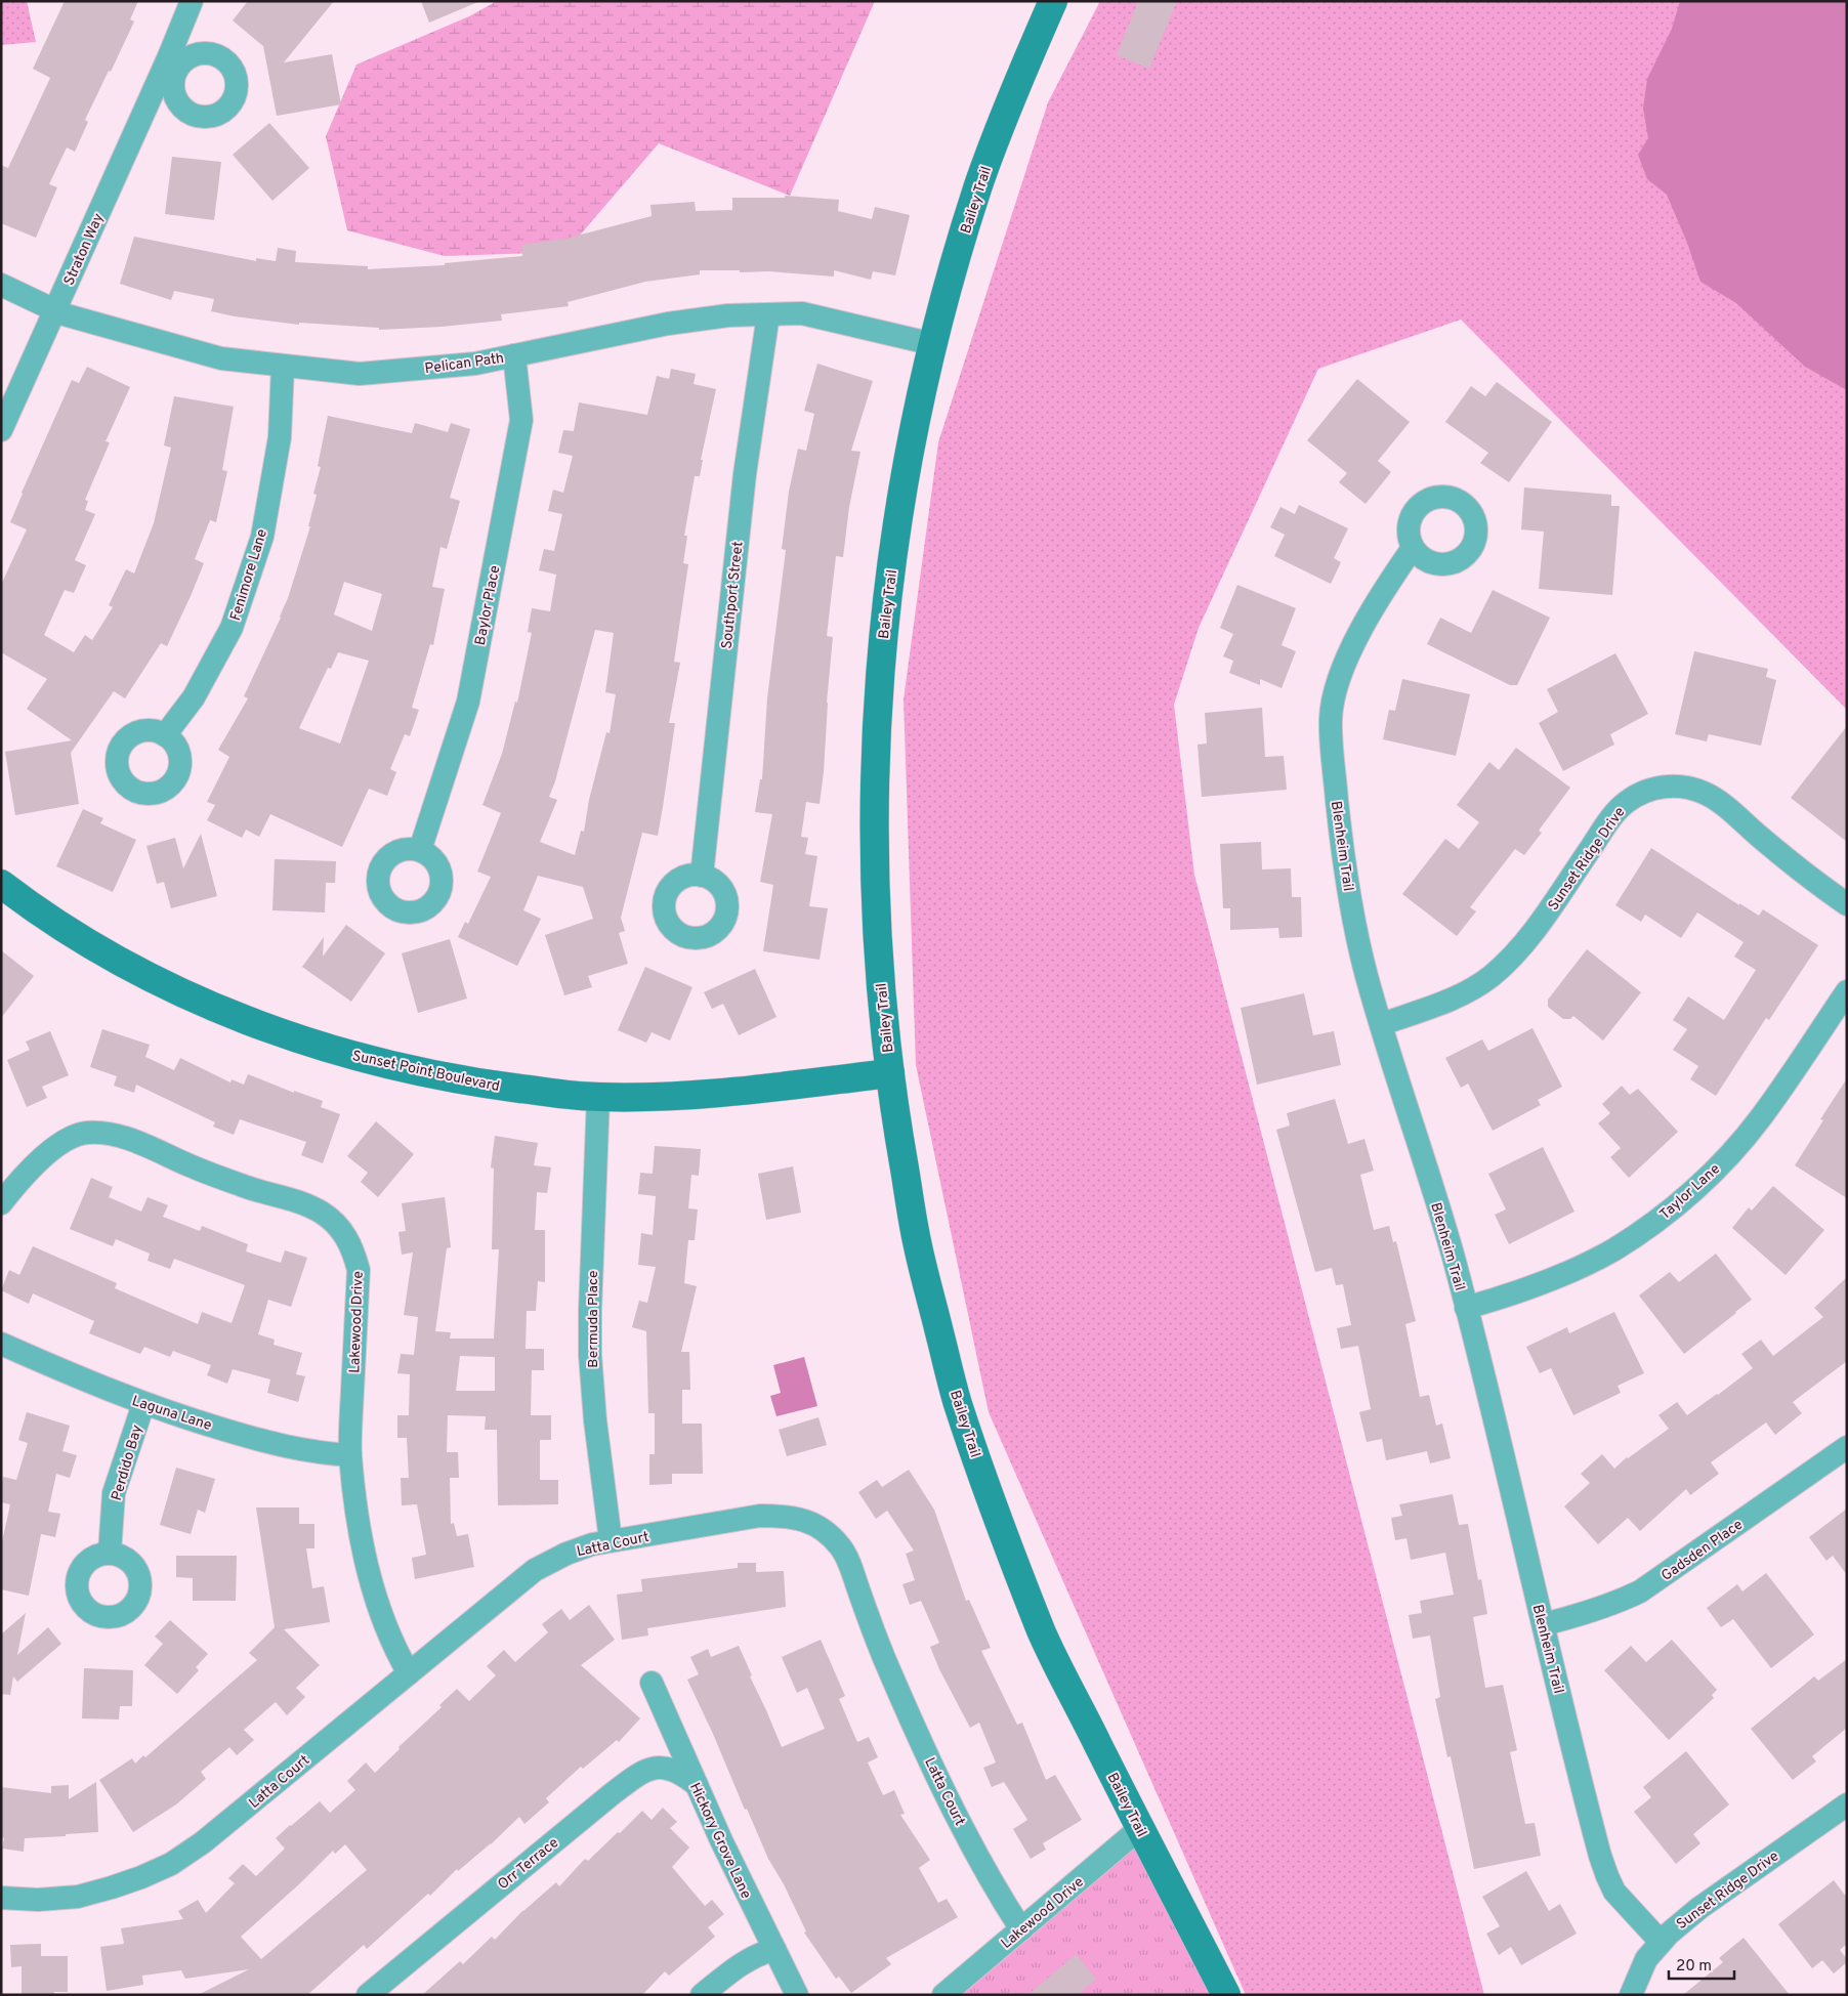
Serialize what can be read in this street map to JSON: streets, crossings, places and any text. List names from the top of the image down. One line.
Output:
{"streets":{"street":["Bailey Trail","Straton Way","Pelican Path","Fenimore Lane","Southport Street","Baylor Place","Blenheim Trail","Sunset Ridge Drive","Sunset Point Boulevard","Taylor Lane","Bermuda Place","Lakewood Drive","Laguna Lane","Perdido Bay","Latta Court","Gadsden Place","Hickory Grove Lane","Orr Terrace"]},"crossings":[["Bailey Trail","Pelican Path"],["Bailey Trail","Sunset Point Boulevard"],["Bailey Trail","Lakewood Drive"],["Straton Way","Pelican Path"],["Pelican Path","Fenimore Lane"],["Pelican Path","Southport Street"],["Pelican Path","Baylor Place"],["Blenheim Trail","Sunset Ridge Drive"],["Blenheim Trail","Taylor Lane"],["Blenheim Trail","Gadsden Place"],["Sunset Point Boulevard","Bermuda Place"],["Bermuda Place","Latta Court"],["Lakewood Drive","Laguna Lane"],["Lakewood Drive","Latta Court"],["Laguna Lane","Perdido Bay"],["Hickory Grove Lane","Orr Terrace"]],"scale_bar":"20 m"}
